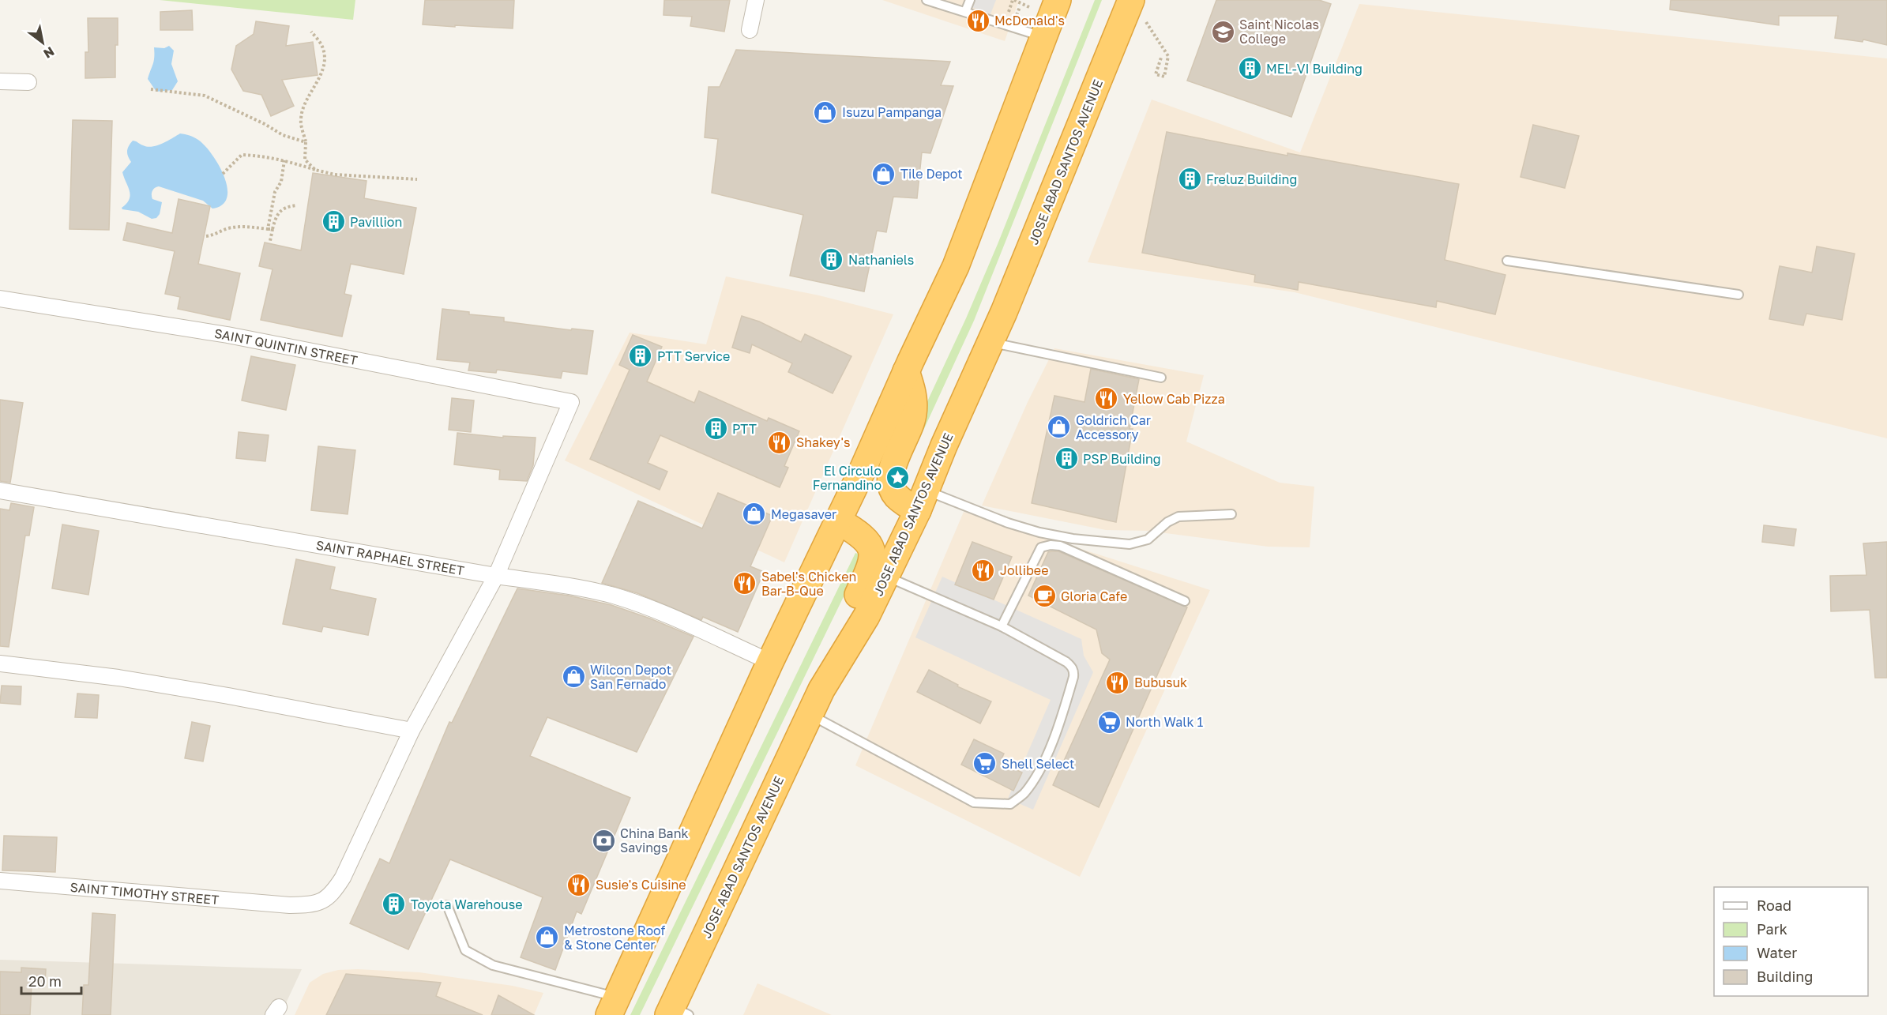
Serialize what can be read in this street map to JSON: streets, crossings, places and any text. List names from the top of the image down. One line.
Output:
{"streets":{"highway":["JOSE ABAD SANTOS AVENUE"],"street":["SAINT QUINTIN STREET","SAINT RAPHAEL STREET","SAINT TIMOTHY STREET"]},"crossings":[["SAINT QUINTIN STREET","SAINT TIMOTHY STREET"],["SAINT RAPHAEL STREET","SAINT TIMOTHY STREET"]],"places":{"restaurant":["McDonald's","Yellow Cab Pizza","Shakey's","Jollibee","Sabel's Chicken Bar-B-Que","Bubusuk","Susie's Cuisine"],"school or university":["Saint Nicolas College"],"building":["MEL-VI Building","Freluz Building","Pavillion","Nathaniels","PTT Service","PTT","PSP Building","Toyota Warehouse"],"shop":["Isuzu Pampanga","Tile Depot","Goldrich Car Accessory","Megasaver","Wilcon Depot San Fernado","Metrostone Roof & Stone Center"],"place":["El Circulo Fernandino"],"cafe":["Gloria Cafe"],"supermarket":["North Walk 1","Shell Select"],"bank":["China Bank Savings"]},"legend":["Road","Park","Water","Building"],"scale_bar":"20 m","north":"bottom right"}
